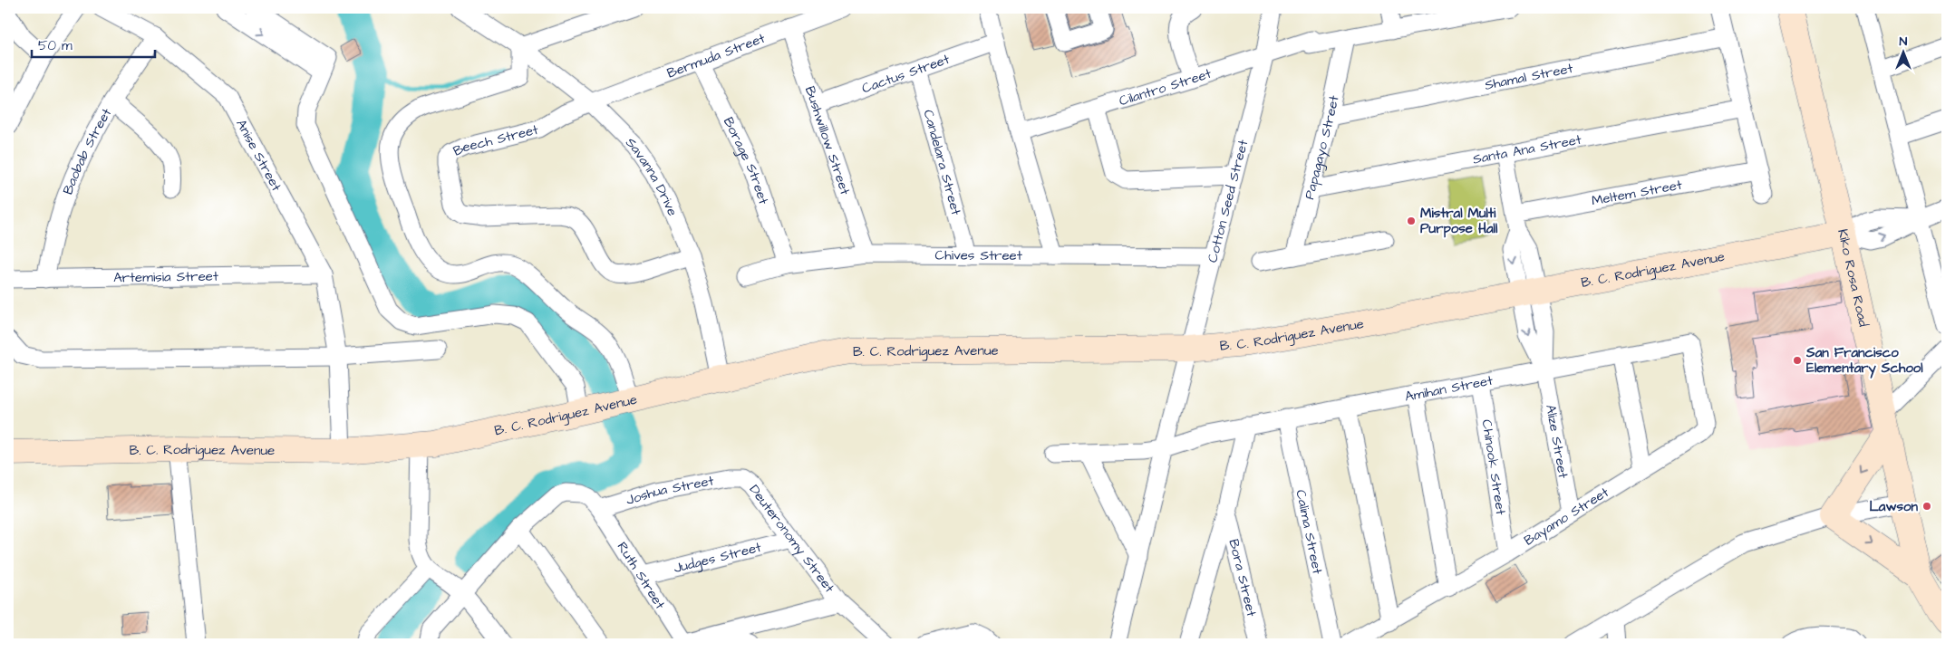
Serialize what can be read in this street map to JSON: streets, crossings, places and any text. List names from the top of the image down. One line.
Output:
{"streets":{"street":["Bermuda Street","Cactus Street","Shamal Street","Cilantro Street","Beech Street","Bushwillow Street","Papagayo Street","Santa Ana Street","Baobab Street","Anise Street","Borage Street","Candelara Street","Savanna Drive","Meltem Street","Cotton Seed Street","Chives Street","B. C. Rodriguez Avenue","Artemisia Street","Kiko Rosa Road","Amihan Street","Alize Street","Chinook Street","Joshua Street","Bayamo Street","Calima Street","Deuteronomy Street","Judges Street","Ruth Street","Bora Street"]},"crossings":[["Bermuda Street","Beech Street"],["Bermuda Street","Bushwillow Street"],["Bermuda Street","Borage Street"],["Bermuda Street","Savanna Drive"],["Cactus Street","Bushwillow Street"],["Cactus Street","Candelara Street"],["Shamal Street","Papagayo Street"],["Cilantro Street","Papagayo Street"],["Cilantro Street","Cotton Seed Street"],["Beech Street","Savanna Drive"],["Bushwillow Street","Chives Street"],["Papagayo Street","Santa Ana Street"],["Baobab Street","Anise Street"],["Baobab Street","Artemisia Street"],["Anise Street","B. C. Rodriguez Avenue"],["Anise Street","Artemisia Street"],["Borage Street","Chives Street"],["Candelara Street","Chives Street"],["Savanna Drive","B. C. Rodriguez Avenue"],["Meltem Street","Alize Street"],["Cotton Seed Street","Chives Street"],["Cotton Seed Street","B. C. Rodriguez Avenue"],["Cotton Seed Street","Amihan Street"],["B. C. Rodriguez Avenue","Kiko Rosa Road"],["B. C. Rodriguez Avenue","Alize Street"],["Amihan Street","Alize Street"],["Amihan Street","Chinook Street"],["Amihan Street","Bayamo Street"],["Amihan Street","Calima Street"],["Alize Street","Bayamo Street"],["Chinook Street","Bayamo Street"],["Joshua Street","Deuteronomy Street"],["Joshua Street","Ruth Street"],["Deuteronomy Street","Judges Street"],["Judges Street","Ruth Street"]],"places":["Mistral Multi Purpose Hall","San Francisco Elementary School","Lawson"],"scale_bar":"50 m","north":"top"}
